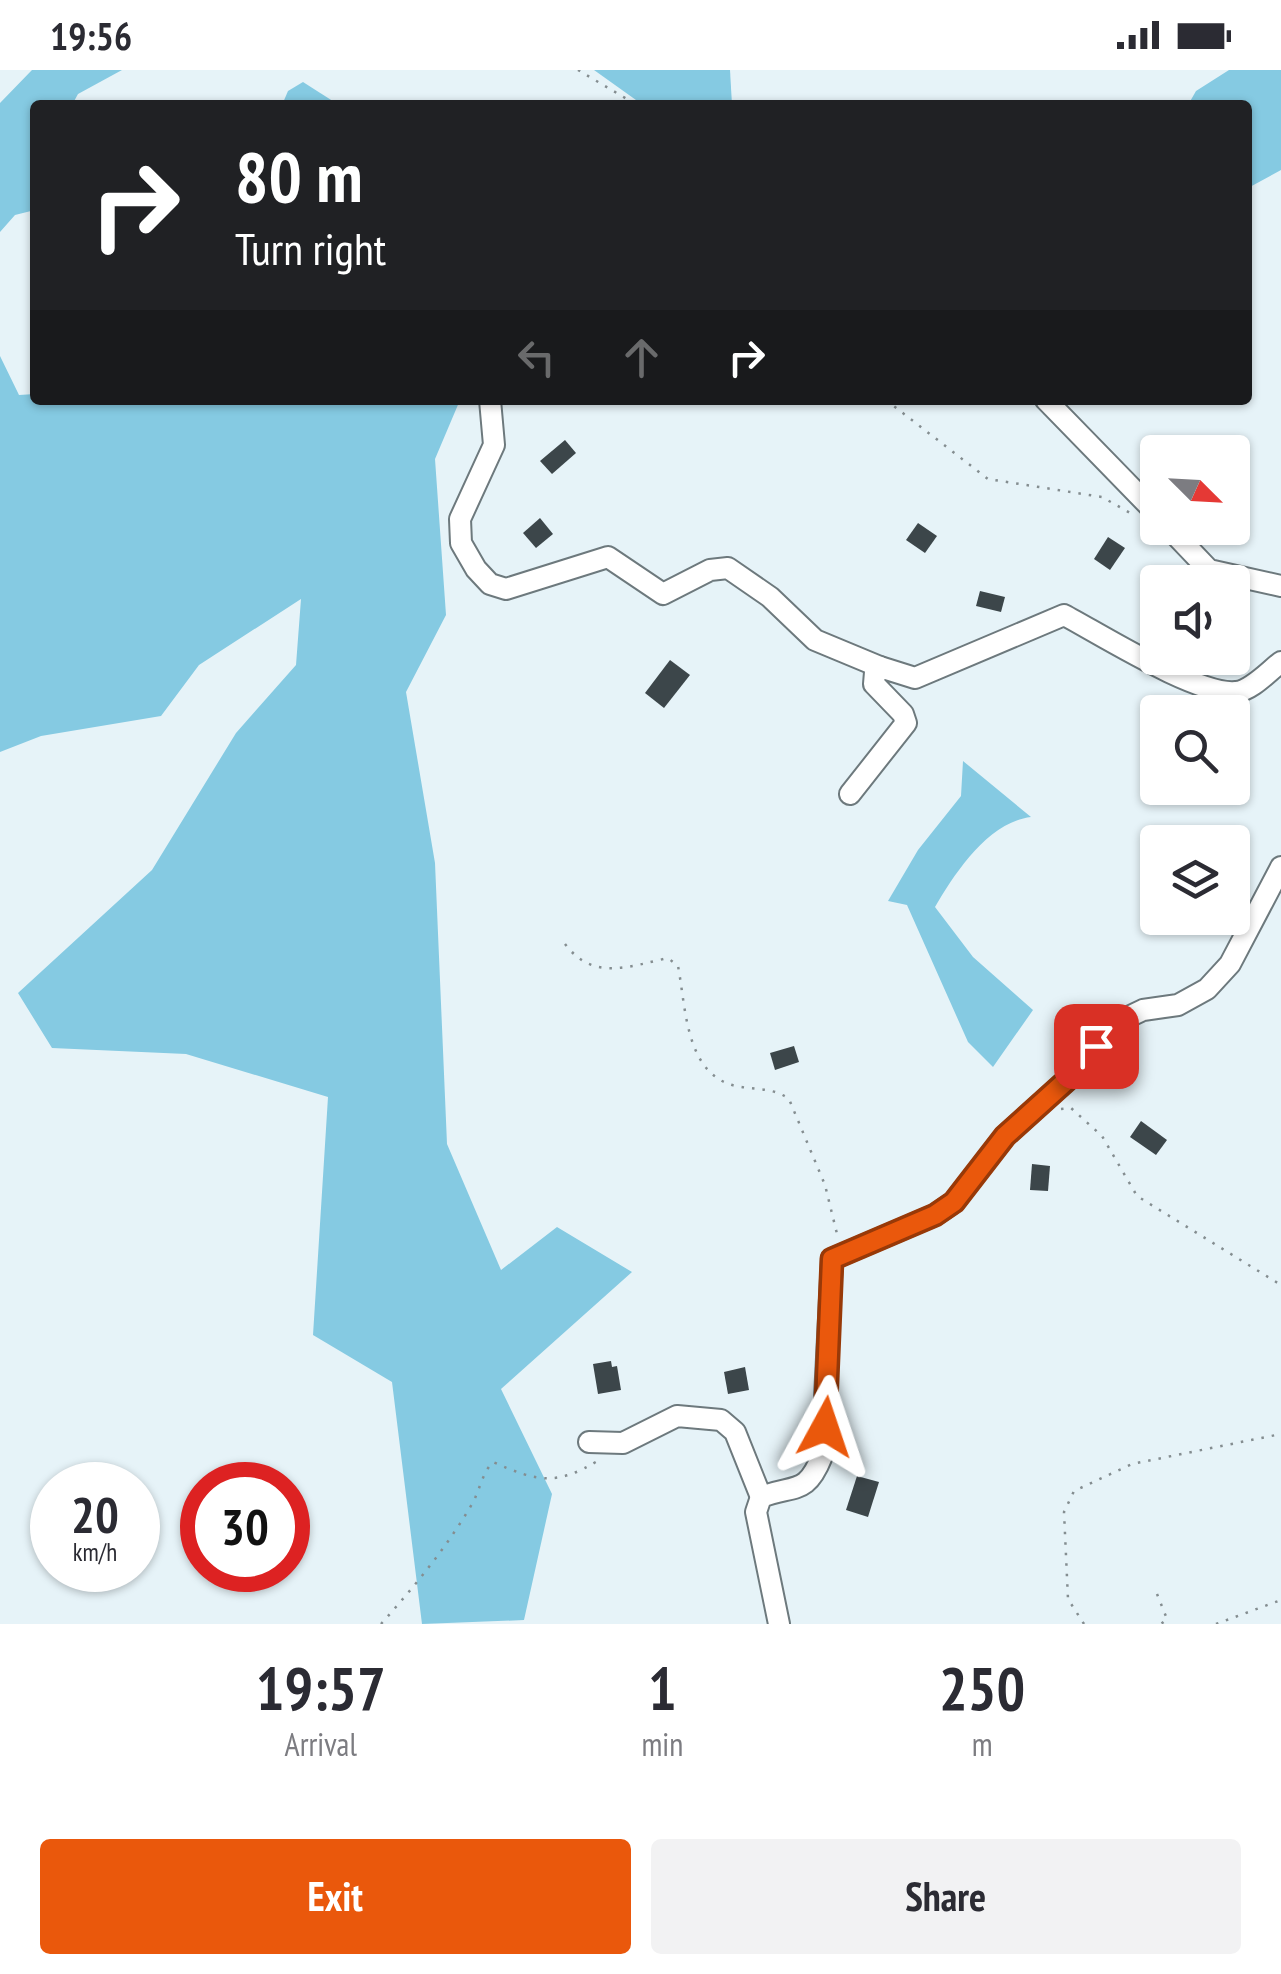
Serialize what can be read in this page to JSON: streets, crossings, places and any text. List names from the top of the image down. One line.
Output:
{"north":"bottom right","page":{"status":"19:56","turn":["80 m","Turn right"],"speed":"20 km/h","limit":"30","eta":["19:57","Arrival","1","min","250","m"],"buttons":["Exit","Share"]}}
